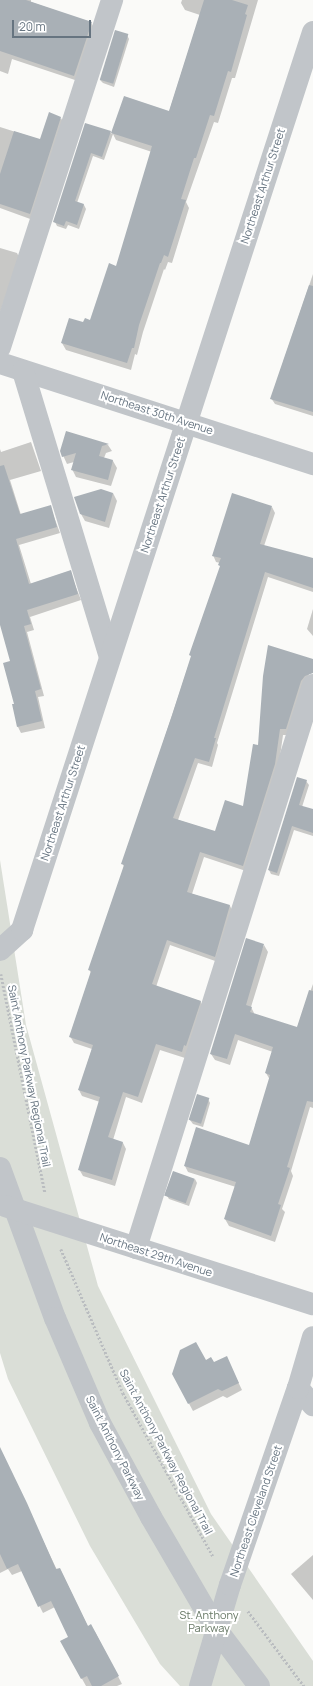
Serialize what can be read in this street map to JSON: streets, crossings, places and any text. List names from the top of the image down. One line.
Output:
{"streets":{"street":["Northeast Arthur Street","Northeast 30th Avenue","Northeast 29th Avenue","Saint Anthony Parkway","Northeast Cleveland Street"],"path":["Saint Anthony Parkway Regional Trail"]},"crossings":[["Northeast Arthur Street","Northeast 30th Avenue"],["Northeast 29th Avenue","Saint Anthony Parkway"],["Saint Anthony Parkway","Northeast Cleveland Street"]],"parks":["St. Anthony Parkway"],"scale_bar":"20 m"}
